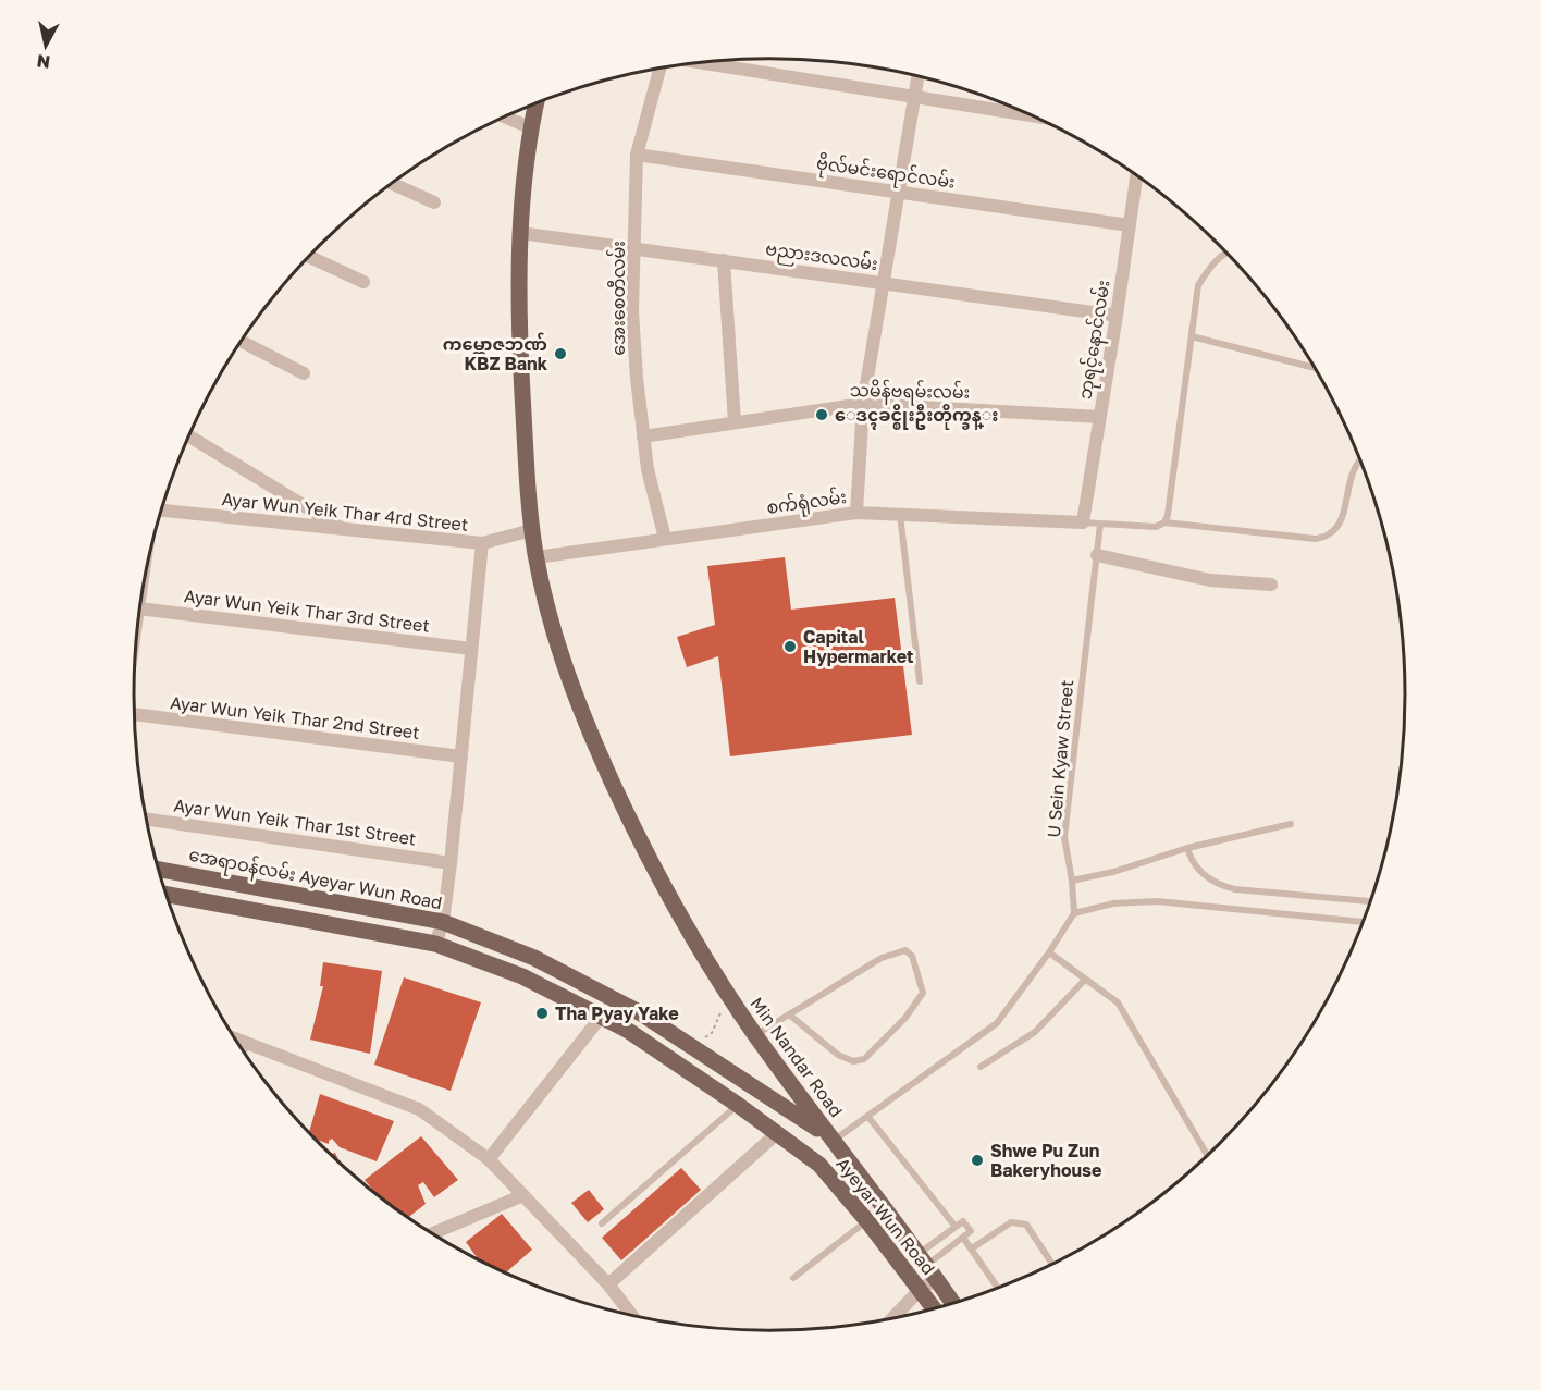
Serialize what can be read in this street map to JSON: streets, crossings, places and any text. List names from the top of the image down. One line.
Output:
{"streets":{"main road":["အေရာဝန်လမ်း Ayeyar Wun Road","Min Nandar Road","Ayeyar Wun Road"],"street":["ဗိုလ်မင်းရောင်လမ်း","ဗညားဒလလမ်း","အေးစေတီလမ်း","ဘုရင့်နောင်လမ်း","သမိန်ဗရမ်းလမ်း","စက်ရုံလမ်း","Ayar Wun Yeik Thar 4rd Street","Ayar Wun Yeik Thar 3rd Street","Ayar Wun Yeik Thar 2nd Street","Ayar Wun Yeik Thar 1st Street"],"lane":["U Sein Kyaw Street"]},"crossings":[["ဗိုလ်မင်းရောင်လမ်း","အေးစေတီလမ်း"],["ဗိုလ်မင်းရောင်လမ်း","ဘုရင့်နောင်လမ်း"],["ဗညားဒလလမ်း","အေးစေတီလမ်း"],["ဗညားဒလလမ်း","ဘုရင့်နောင်လမ်း"],["ဗညားဒလလမ်း","Min Nandar Road"],["အေးစေတီလမ်း","သမိန်ဗရမ်းလမ်း"],["အေးစေတီလမ်း","စက်ရုံလမ်း"],["ဘုရင့်နောင်လမ်း","သမိန်ဗရမ်းလမ်း"],["ဘုရင့်နောင်လမ်း","စက်ရုံလမ်း"],["စက်ရုံလမ်း","Min Nandar Road"],["Ayar Wun Yeik Thar 4rd Street","Min Nandar Road"],["အေရာဝန်လမ်း Ayeyar Wun Road","Ayeyar Wun Road"],["Min Nandar Road","Ayeyar Wun Road"]],"places":["ကမ္ဘောဇဘဏ် KBZ Bank","ေဒၚခင္စိုးဦးတိုက္ခန္း","Capital Hypermarket","Tha Pyay Yake","Shwe Pu Zun Bakeryhouse"],"north":"bottom"}
